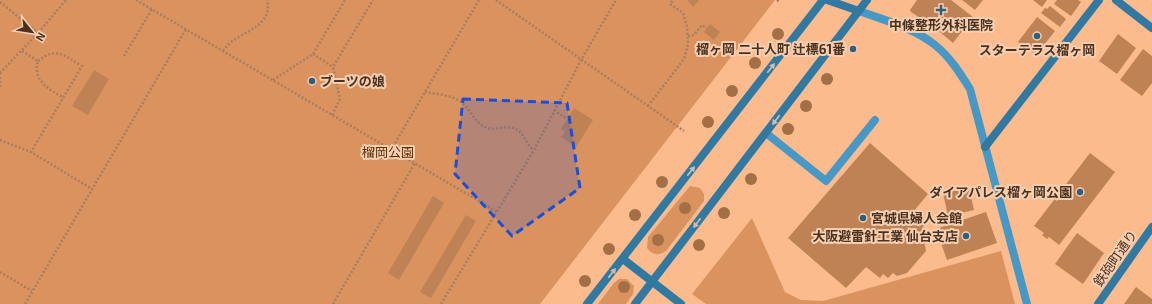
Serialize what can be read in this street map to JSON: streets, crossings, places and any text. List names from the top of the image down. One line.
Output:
{"streets":{"street":["鉄砲町通り"]},"parks":["榴岡公園"],"places":{"health":["中條整形外科医院"],"other":["スターテラス榴ヶ岡","榴ヶ岡 二十人町 辻標61番","ブーツの娘","ダイアパレス榴ヶ岡公園","宮城県婦人会館","大阪避雷針工業 仙台支店"]},"north":"bottom right"}
